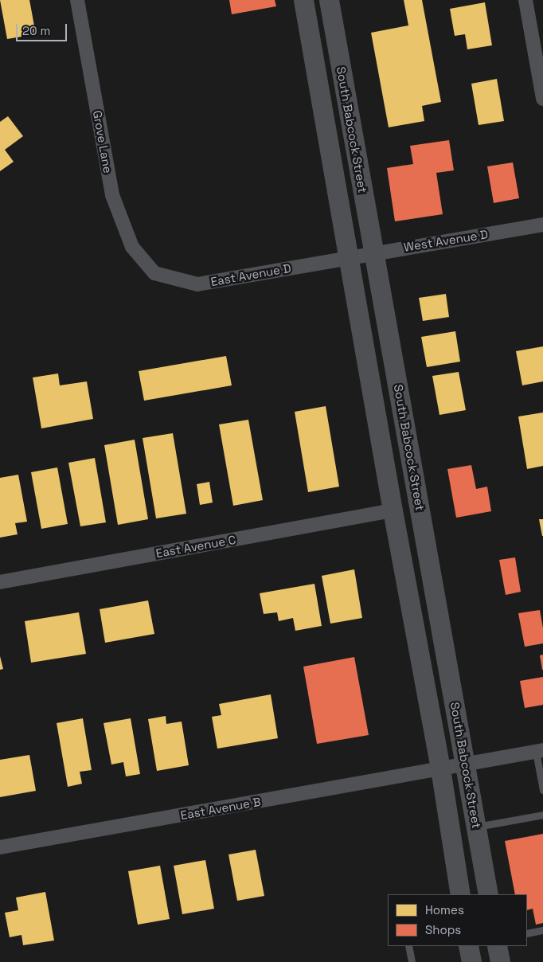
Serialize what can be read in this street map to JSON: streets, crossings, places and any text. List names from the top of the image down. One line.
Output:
{"streets":{"main road":["South Babcock Street"],"street":["Grove Lane","West Avenue D","East Avenue D","East Avenue C","East Avenue B"]},"crossings":[["South Babcock Street","West Avenue D"],["South Babcock Street","East Avenue B"],["Grove Lane","East Avenue D"],["West Avenue D","East Avenue D"]],"legend":["Homes","Shops"],"scale_bar":"20 m"}
